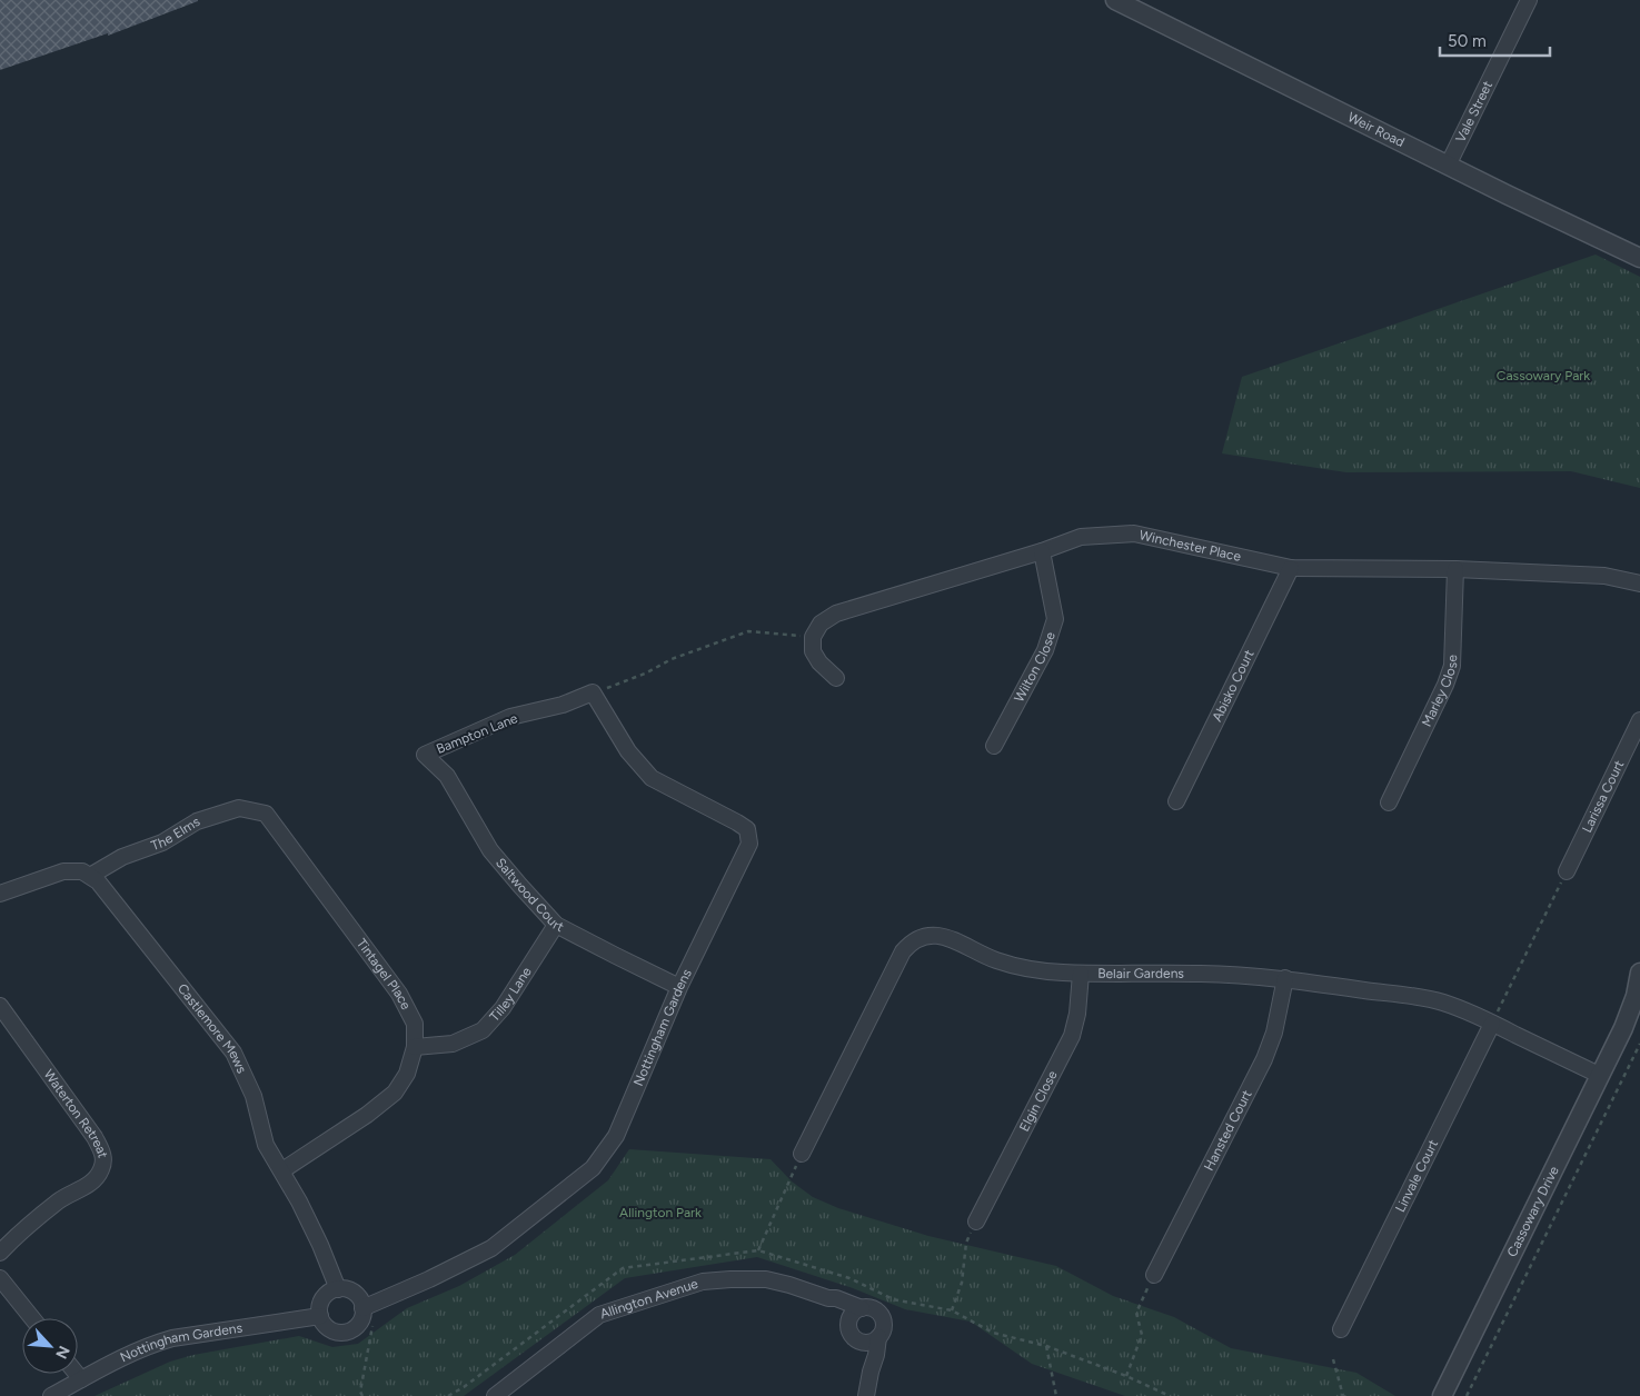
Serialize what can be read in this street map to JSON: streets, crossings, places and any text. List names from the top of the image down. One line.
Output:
{"streets":{"street":["Vale Street","Weir Road","Winchester Place","Wilton Close","Abisko Court","Marley Close","Bampton Lane","Larissa Court","The Elms","Saltwood Court","Belair Gardens","Tintagel Place","Tilley Lane","Nottingham Gardens","Castlemore Mews","Elgin Close","Waterton Retreat","Hansted Court","Linvale Court","Cassowary Drive","Allington Avenue"]},"crossings":[["Vale Street","Weir Road"],["Winchester Place","Wilton Close"],["Winchester Place","Abisko Court"],["Winchester Place","Marley Close"],["Bampton Lane","Saltwood Court"],["Bampton Lane","Nottingham Gardens"],["The Elms","Tintagel Place"],["The Elms","Castlemore Mews"],["Saltwood Court","Tilley Lane"],["Saltwood Court","Nottingham Gardens"],["Belair Gardens","Elgin Close"],["Belair Gardens","Hansted Court"],["Belair Gardens","Linvale Court"],["Belair Gardens","Cassowary Drive"],["Tintagel Place","Tilley Lane"],["Tintagel Place","Castlemore Mews"],["Nottingham Gardens","Castlemore Mews"]],"parks":["Cassowary Park","Allington Park"],"scale_bar":"50 m","north":"bottom right"}
